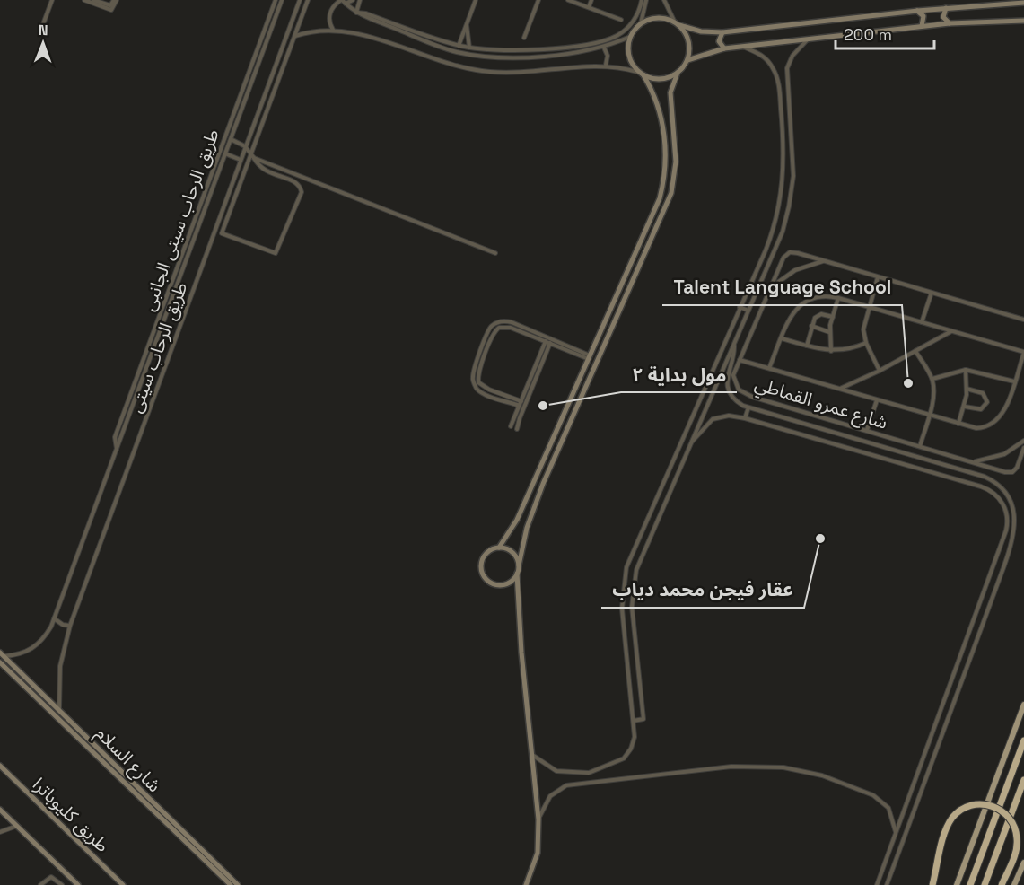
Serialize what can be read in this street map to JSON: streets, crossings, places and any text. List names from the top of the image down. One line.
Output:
{"streets":{"street":["طريق الرحاب سيتى الجانبى","طريق الرحاب سيتى","شارع عمرو القماطي","شارع السلام","طريق كليوباترا"]},"crossings":[["طريق الرحاب سيتى الجانبى","طريق الرحاب سيتى"],["طريق الرحاب سيتى","شارع السلام"]],"places":["Talent Language School","مول بداية ۲","عقار فيجن محمد دياب"],"scale_bar":"200 m","north":"top"}
